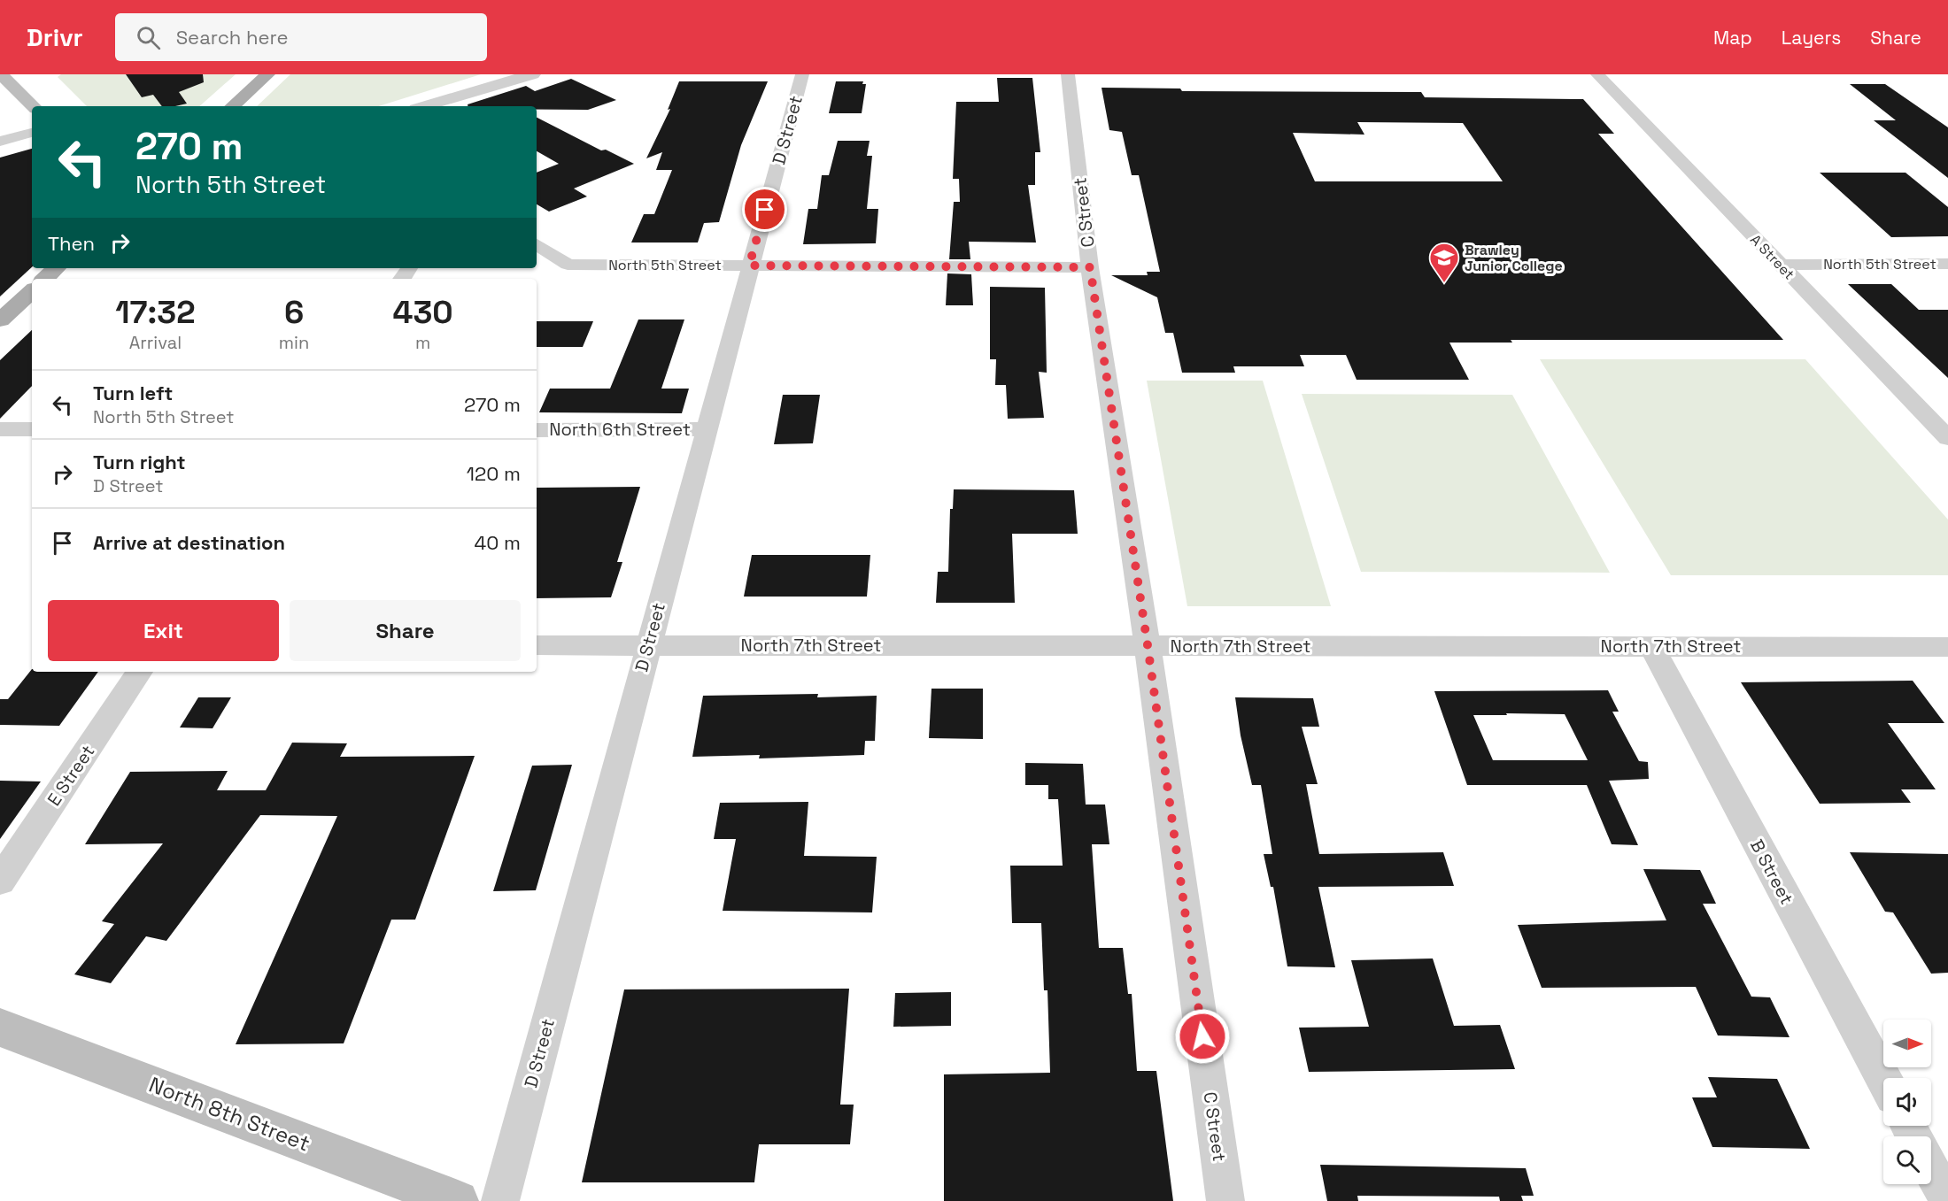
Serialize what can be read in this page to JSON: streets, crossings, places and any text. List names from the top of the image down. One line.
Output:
{"streets":{"main road":["North 8th Street"],"street":["D Street","C Street","A Street","North 5th Street","North 6th Street","North 7th Street","E Street","B Street"]},"crossings":[["D Street","North 5th Street"],["D Street","North 6th Street"],["D Street","North 7th Street"],["C Street","North 5th Street"],["C Street","North 7th Street"],["A Street","North 5th Street"],["North 7th Street","B Street"]],"places":{"school or university":["Brawley Junior College"]},"north":"right","page":{"header":"Drivr","search":"Search here","nav":["Map","Layers","Share"],"turn":["270 m","North 5th Street"],"then":"Then","eta":["17:32","Arrival","6","min","430","m"],"list":[{"name":"Turn left","note":"North 5th Street","value":"270 m"},{"name":"Turn right","note":"D Street","value":"120 m"},{"name":"Arrive at destination","value":"40 m"}],"buttons":["Exit","Share"]}}
